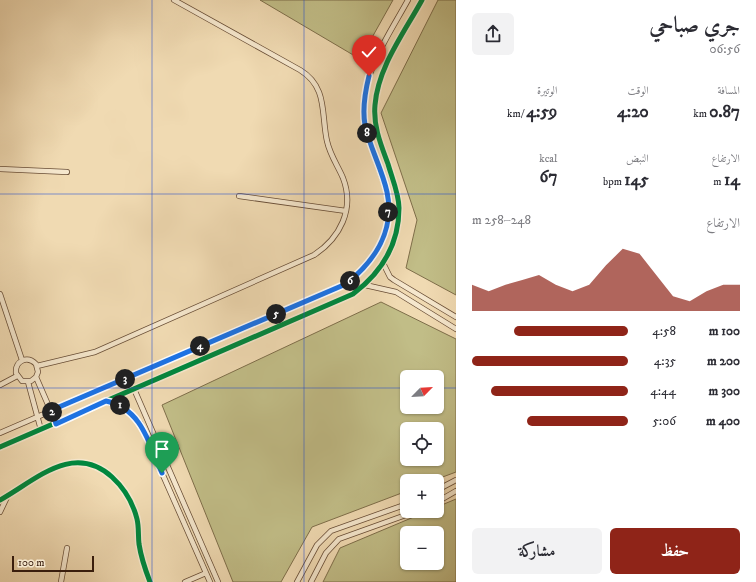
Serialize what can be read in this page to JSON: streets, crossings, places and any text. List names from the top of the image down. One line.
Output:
{"scale_bar":"100 m","north":"top right","page":{"heading":["جري صباحي","06:56"],"stats":[["المسافة","0.87 km"],["الوقت","4:20"],["الوتيرة","4:59 /km"],["الارتفاع","14 m"],["النبض","145 bpm"],["kcal","67"]],"pins":["8","7","6","5","4","3","1","2"],"chart":["الارتفاع","248–258 m"],"list":[{"name":"100 m","note":"4:58"},{"name":"200 m","note":"4:35"},{"name":"300 m","note":"4:44"},{"name":"400 m","note":"5:06"}],"map_buttons":["+","−"],"buttons":["حفظ","مشاركة"],"scale":"100 m"}}
